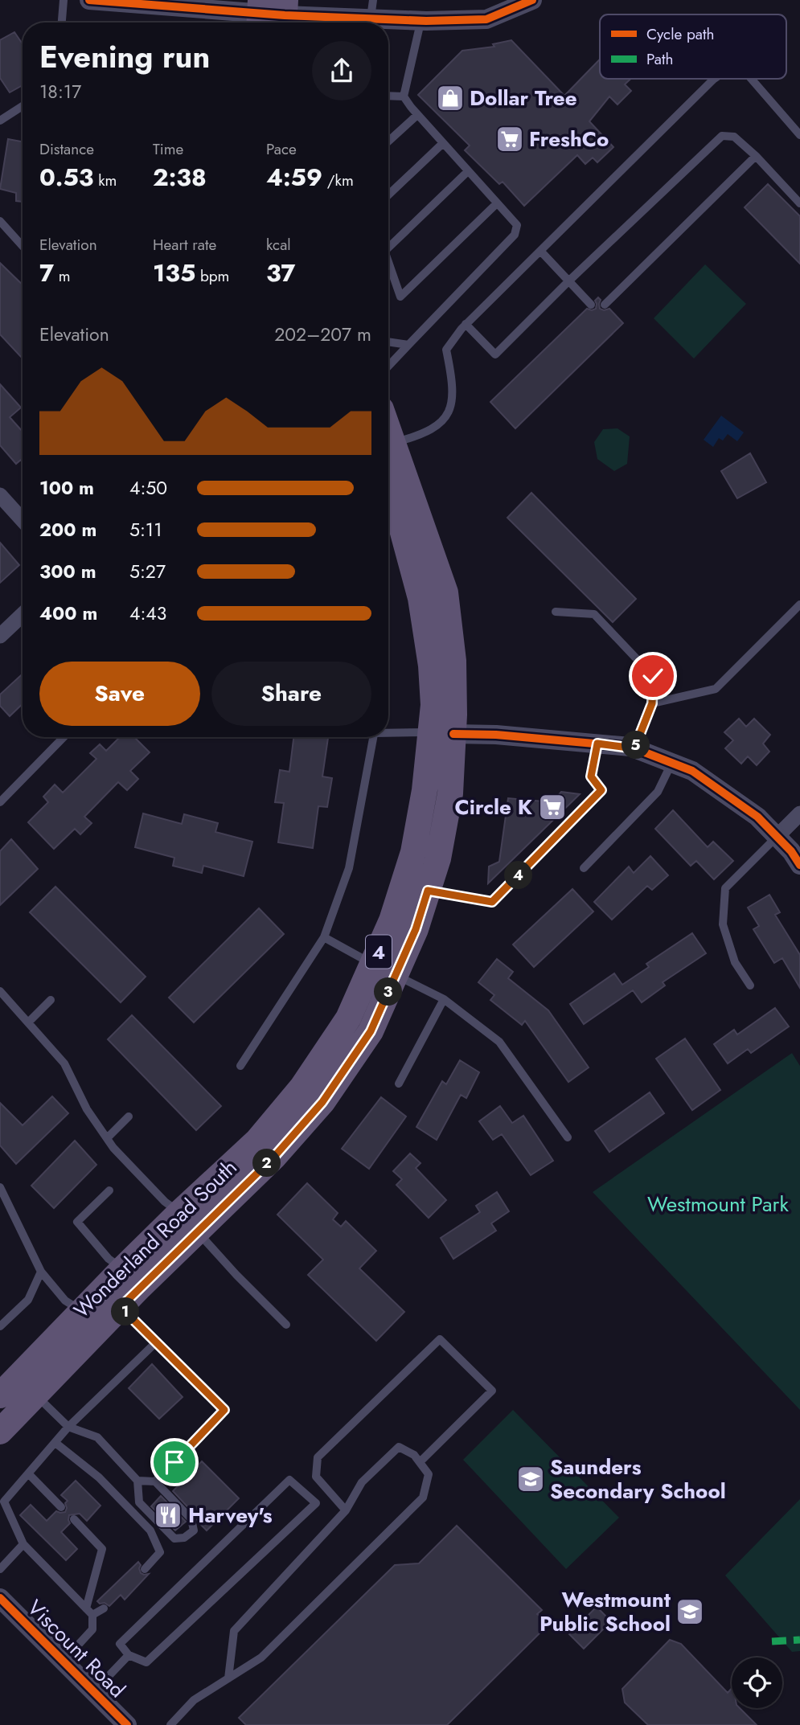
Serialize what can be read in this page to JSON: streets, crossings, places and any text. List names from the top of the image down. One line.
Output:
{"streets":{"main road":["4","Wonderland Road South"],"street":["Viscount Road"]},"parks":["Westmount Park"],"places":{"shop":["Dollar Tree"],"supermarket":["FreshCo","Circle K"],"school or university":["Saunders Secondary School","Westmount Public School"],"restaurant":["Harvey's"]},"legend":["Cycle path","Path"],"page":{"heading":["Evening run","18:17"],"stats":[["Distance","0.53 km"],["Time","2:38"],["Pace","4:59 /km"],["Elevation","7 m"],["Heart rate","135 bpm"],["kcal","37"]],"chart":["Elevation","202–207 m"],"list":[{"name":"100 m","note":"4:50"},{"name":"200 m","note":"5:11"},{"name":"300 m","note":"5:27"},{"name":"400 m","note":"4:43"}],"buttons":["Save","Share"],"pins":["5","4","3","2","1"]}}
